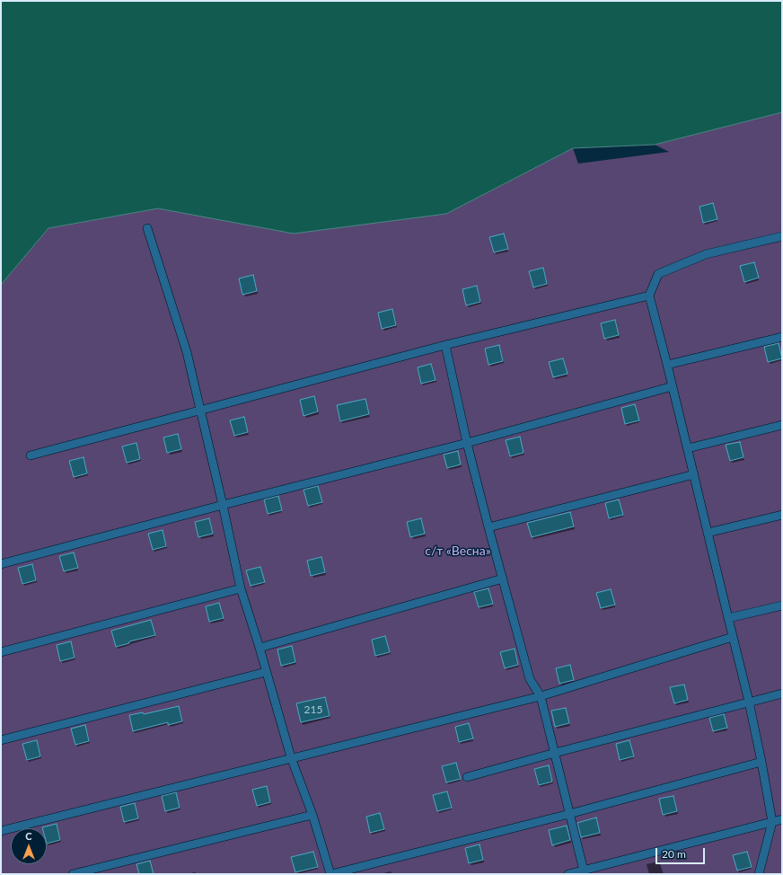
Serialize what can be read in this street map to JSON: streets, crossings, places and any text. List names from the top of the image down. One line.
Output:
{"parks":["с/т «Весна»"],"house_numbers":["215"],"scale_bar":"20 m","north":"top"}
